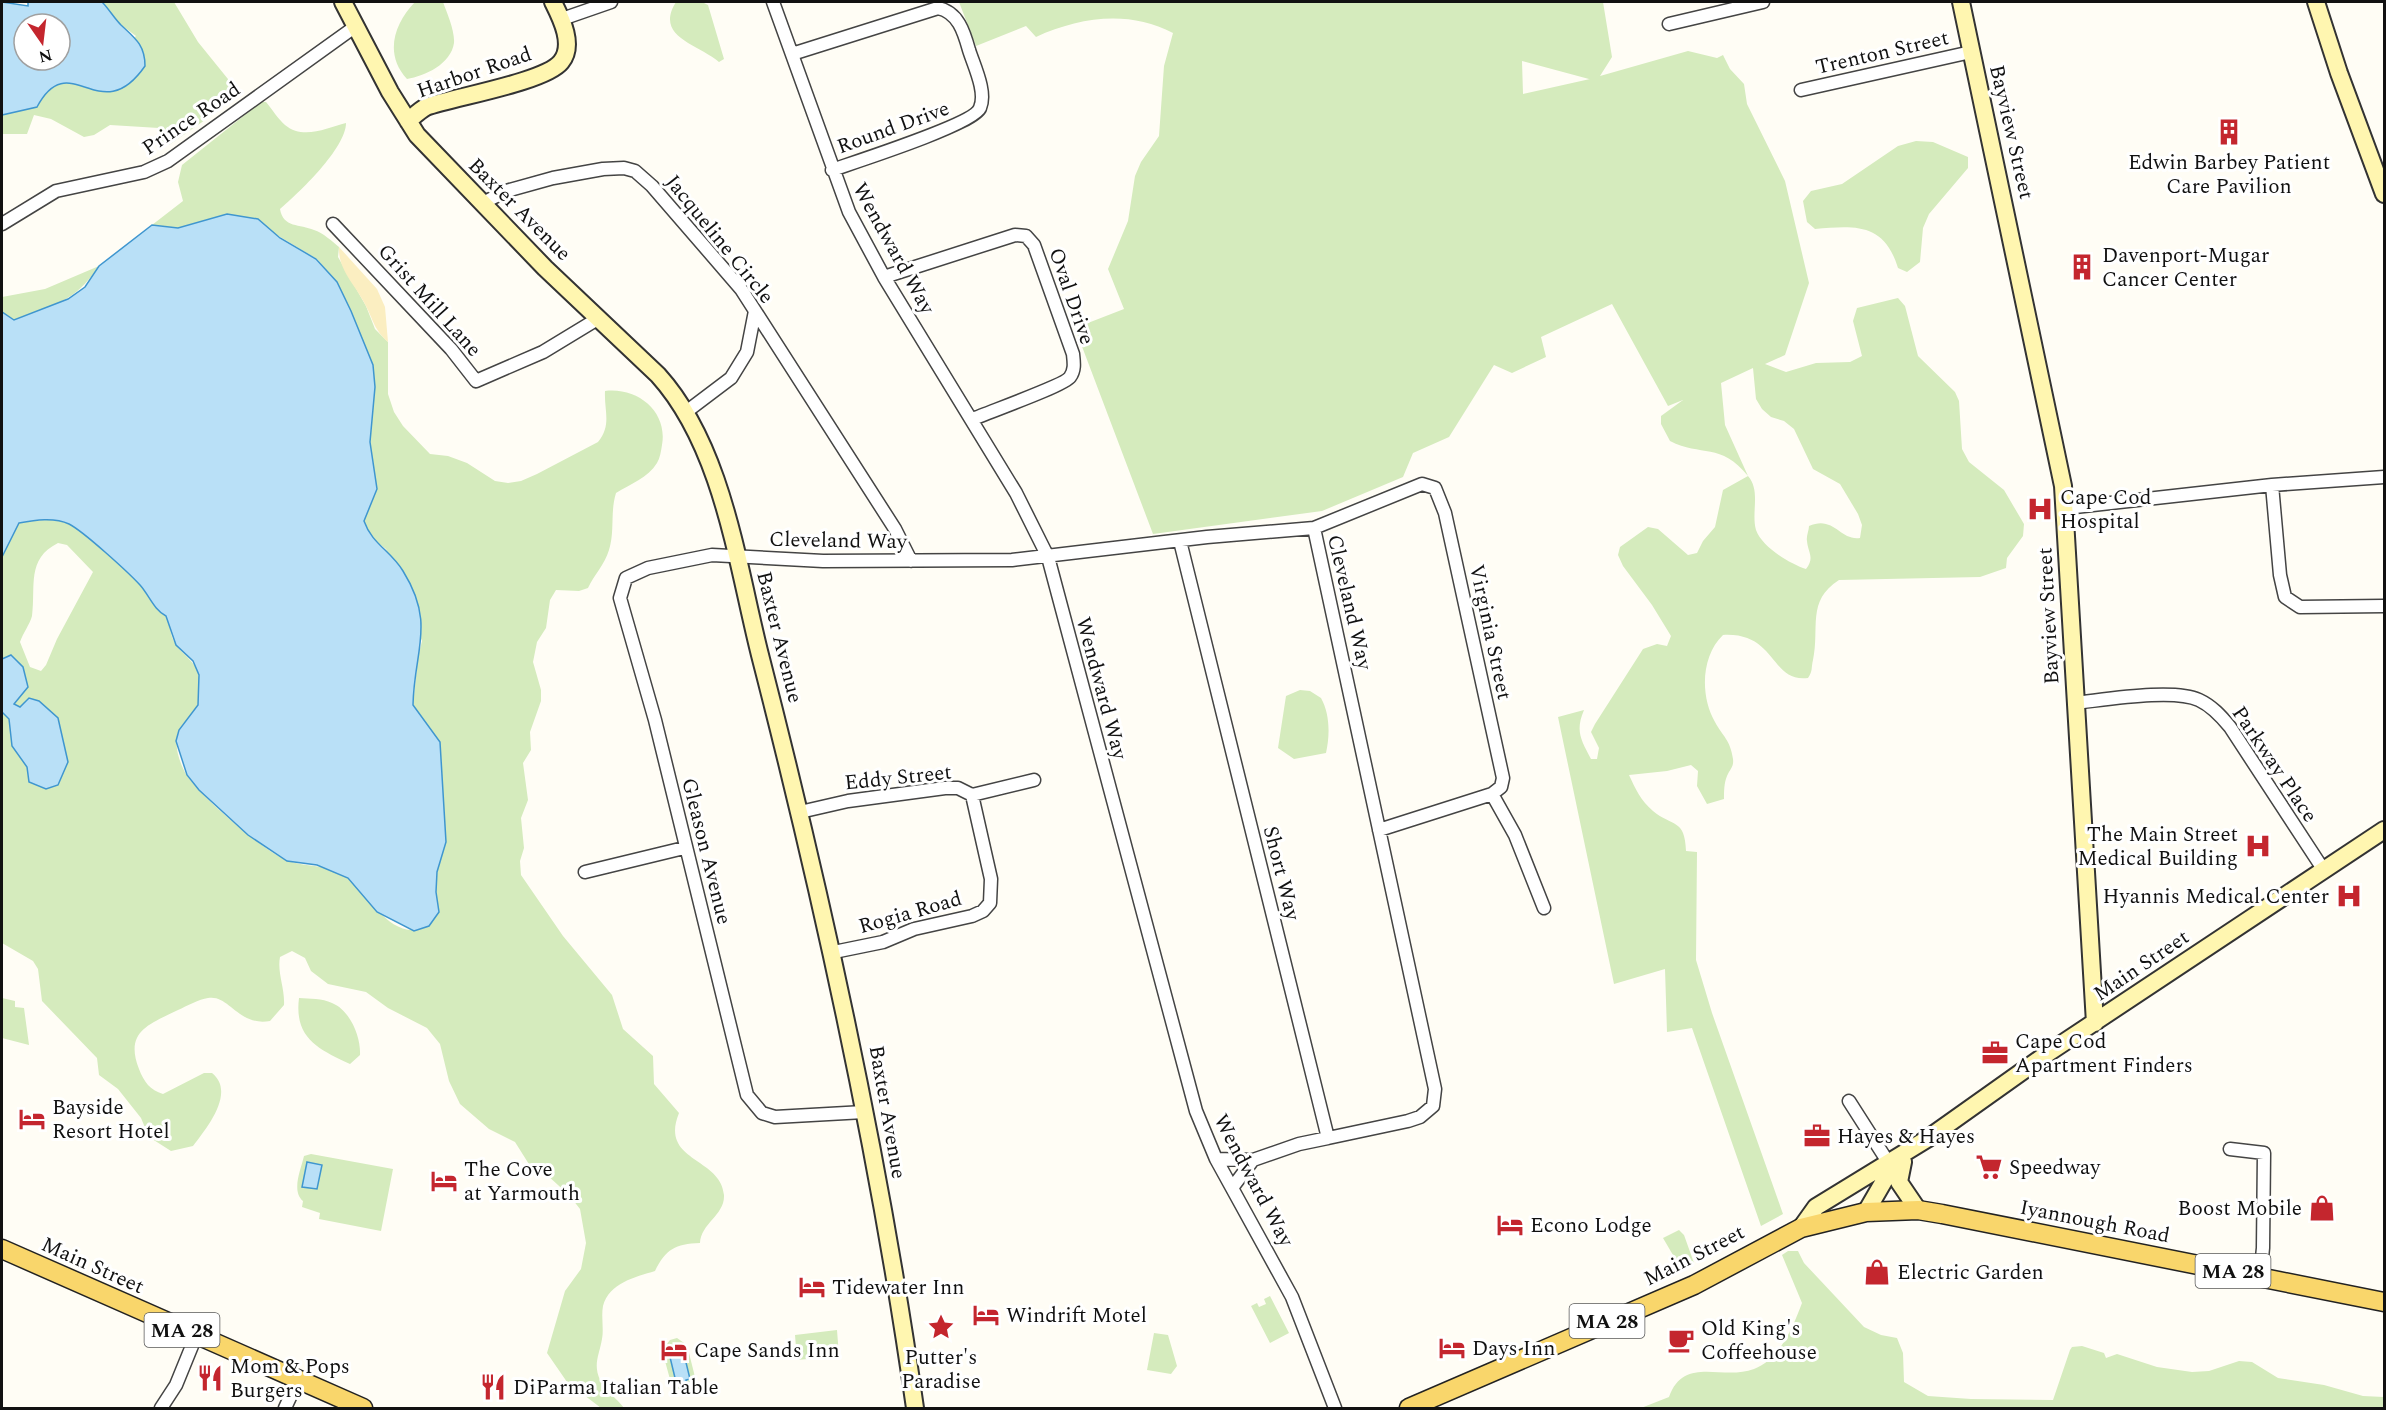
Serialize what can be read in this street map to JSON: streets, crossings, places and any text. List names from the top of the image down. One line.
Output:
{"streets":{"main road":["Main Street","Iyannough Road","MA 28"],"street":["Trenton Street","Harbor Road","Prince Road","Round Drive","Bayview Street","Baxter Avenue","Jacqueline Circle","Wendward Way","Oval Drive","Grist Mill Lane","Cleveland Way","Virginia Street","Parkway Place","Eddy Street","Gleason Avenue","Short Way","Rogia Road"]},"crossings":[["Trenton Street","Bayview Street"],["Harbor Road","Baxter Avenue"],["Prince Road","Baxter Avenue"],["Round Drive","Wendward Way"],["Bayview Street","Parkway Place"],["Bayview Street","Main Street"],["Baxter Avenue","Jacqueline Circle"],["Baxter Avenue","Grist Mill Lane"],["Baxter Avenue","Cleveland Way"],["Baxter Avenue","Eddy Street"],["Baxter Avenue","Gleason Avenue"],["Baxter Avenue","Rogia Road"],["Jacqueline Circle","Cleveland Way"],["Wendward Way","Oval Drive"],["Wendward Way","Cleveland Way"],["Cleveland Way","Virginia Street"],["Cleveland Way","Gleason Avenue"],["Cleveland Way","Short Way"],["Parkway Place","Main Street"],["Eddy Street","Rogia Road"],["Main Street","Iyannough Road"]],"places":{"building":["Edwin Barbey Patient Care Pavilion","Davenport-Mugar Cancer Center"],"hospital":["Cape Cod Hospital","The Main Street Medical Building","Hyannis Medical Center"],"office":["Cape Cod Apartment Finders","Hayes & Hayes"],"hotel":["Bayside Resort Hotel","The Cove at Yarmouth","Econo Lodge","Tidewater Inn","Windrift Motel","Days Inn","Cape Sands Inn"],"supermarket":["Speedway"],"shop":["Boost Mobile","Electric Garden"],"place":["Putter's Paradise"],"cafe":["Old King's Coffeehouse"],"restaurant":["Mom & Pops Burgers","DiParma Italian Table"]},"north":"bottom"}
